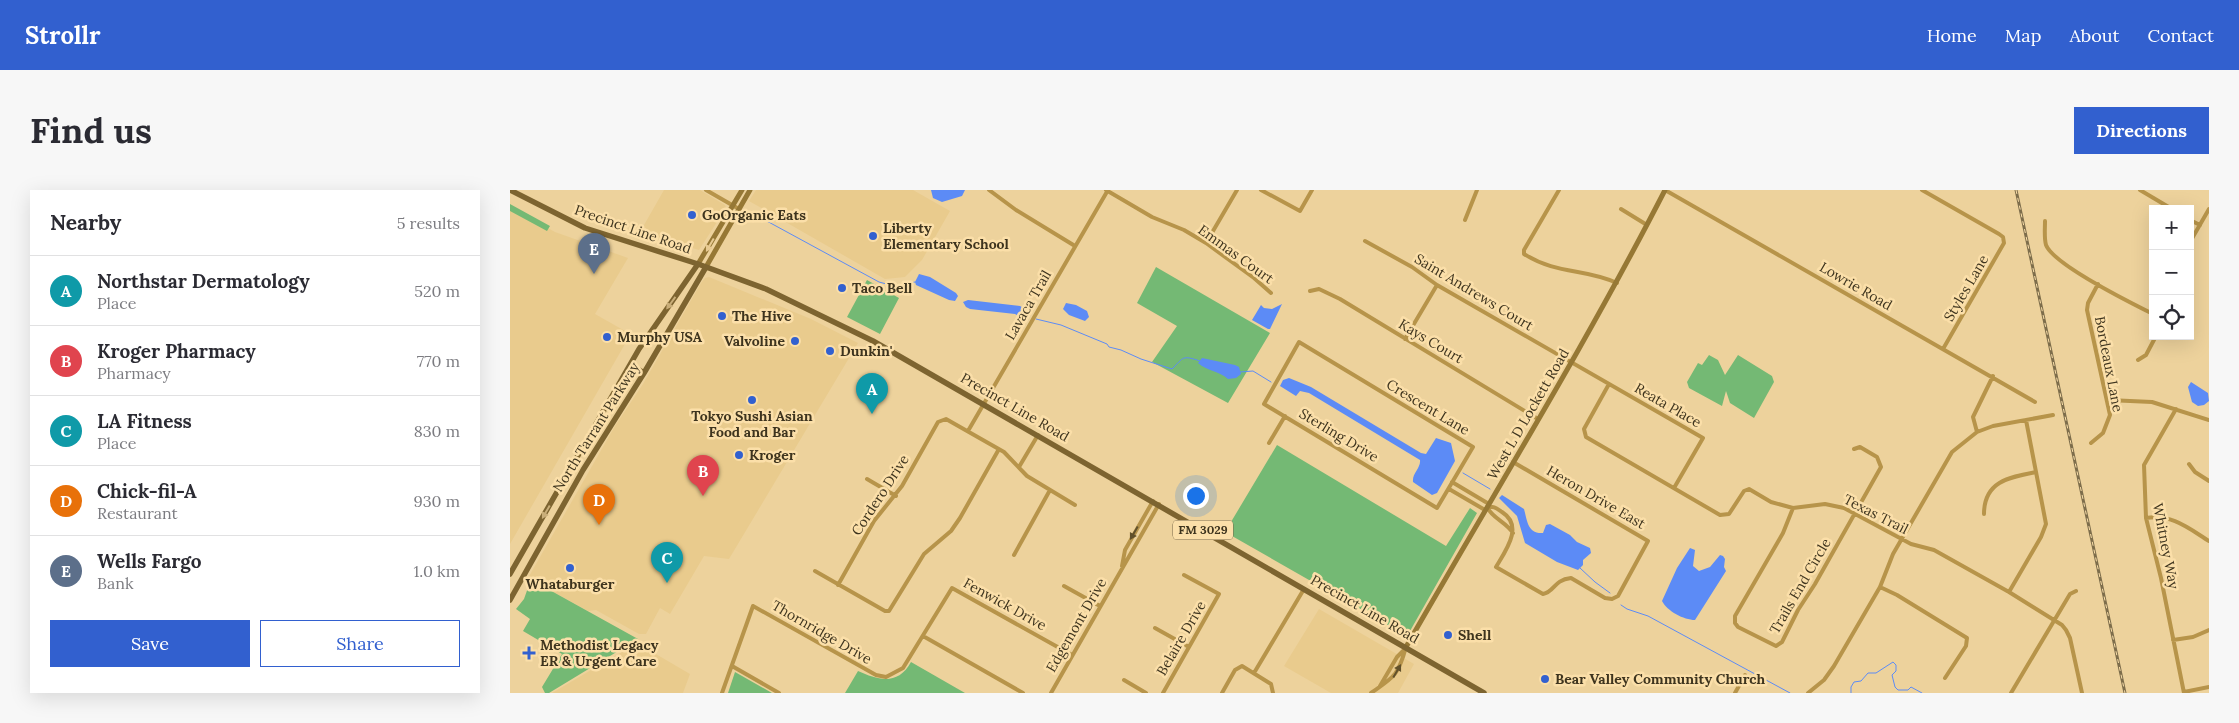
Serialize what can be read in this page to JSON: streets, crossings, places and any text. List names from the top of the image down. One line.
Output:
{"streets":{"main road":["Precinct Line Road","West L D Lockett Road","North Tarrant Parkway","FM 3029"],"street":["Emmas Court","Lowrie Road","Styles Lane","Saint Andrews Court","Lavaca Trail","Kays Court","Bordeaux Lane","Reata Place","Crescent Lane","Sterling Drive","Cordero Drive","Heron Drive East","Texas Trail","Whitney Way","Trails End Circle","Fenwick Drive","Edgemont Drive","Thornridge Drive","Belaire Drive"]},"crossings":[["Precinct Line Road","Lavaca Trail"],["Precinct Line Road","West L D Lockett Road"],["Precinct Line Road","North Tarrant Parkway"],["Precinct Line Road","Edgemont Drive"],["Emmas Court","Lavaca Trail"],["Lowrie Road","Styles Lane"],["Lowrie Road","West L D Lockett Road"],["Saint Andrews Court","Reata Place"],["Saint Andrews Court","West L D Lockett Road"],["Lavaca Trail","Cordero Drive"],["Kays Court","West L D Lockett Road"],["Reata Place","West L D Lockett Road"],["Reata Place","Texas Trail"],["Crescent Lane","Sterling Drive"],["West L D Lockett Road","Heron Drive East"],["Texas Trail","Trails End Circle"],["Fenwick Drive","Edgemont Drive"],["Fenwick Drive","Thornridge Drive"]],"places":{"other":["GoOrganic Eats","Liberty Elementary School","Taco Bell","The Hive","Murphy USA","Valvoline","Dunkin'","Tokyo Sushi Asian Food and Bar","Kroger","Whataburger","Shell","Bear Valley Community Church"],"health":["Methodist Legacy ER & Urgent Care"]},"page":{"header":"Strollr","nav":["Home","Map","About","Contact"],"buttons":["Directions",["Save","Share"]],"title":"Find us","heading":["Nearby","5 results"],"map_buttons":["+","−"],"pins":["E","A","B","D","C"],"list":[{"mark":"A","name":"Northstar Dermatology","note":"Place","value":"520 m"},{"mark":"B","name":"Kroger Pharmacy","note":"Pharmacy","value":"770 m"},{"mark":"C","name":"LA Fitness","note":"Place","value":"830 m"},{"mark":"D","name":"Chick-fil-A","note":"Restaurant","value":"930 m"},{"mark":"E","name":"Wells Fargo","note":"Bank","value":"1.0 km"}]}}
